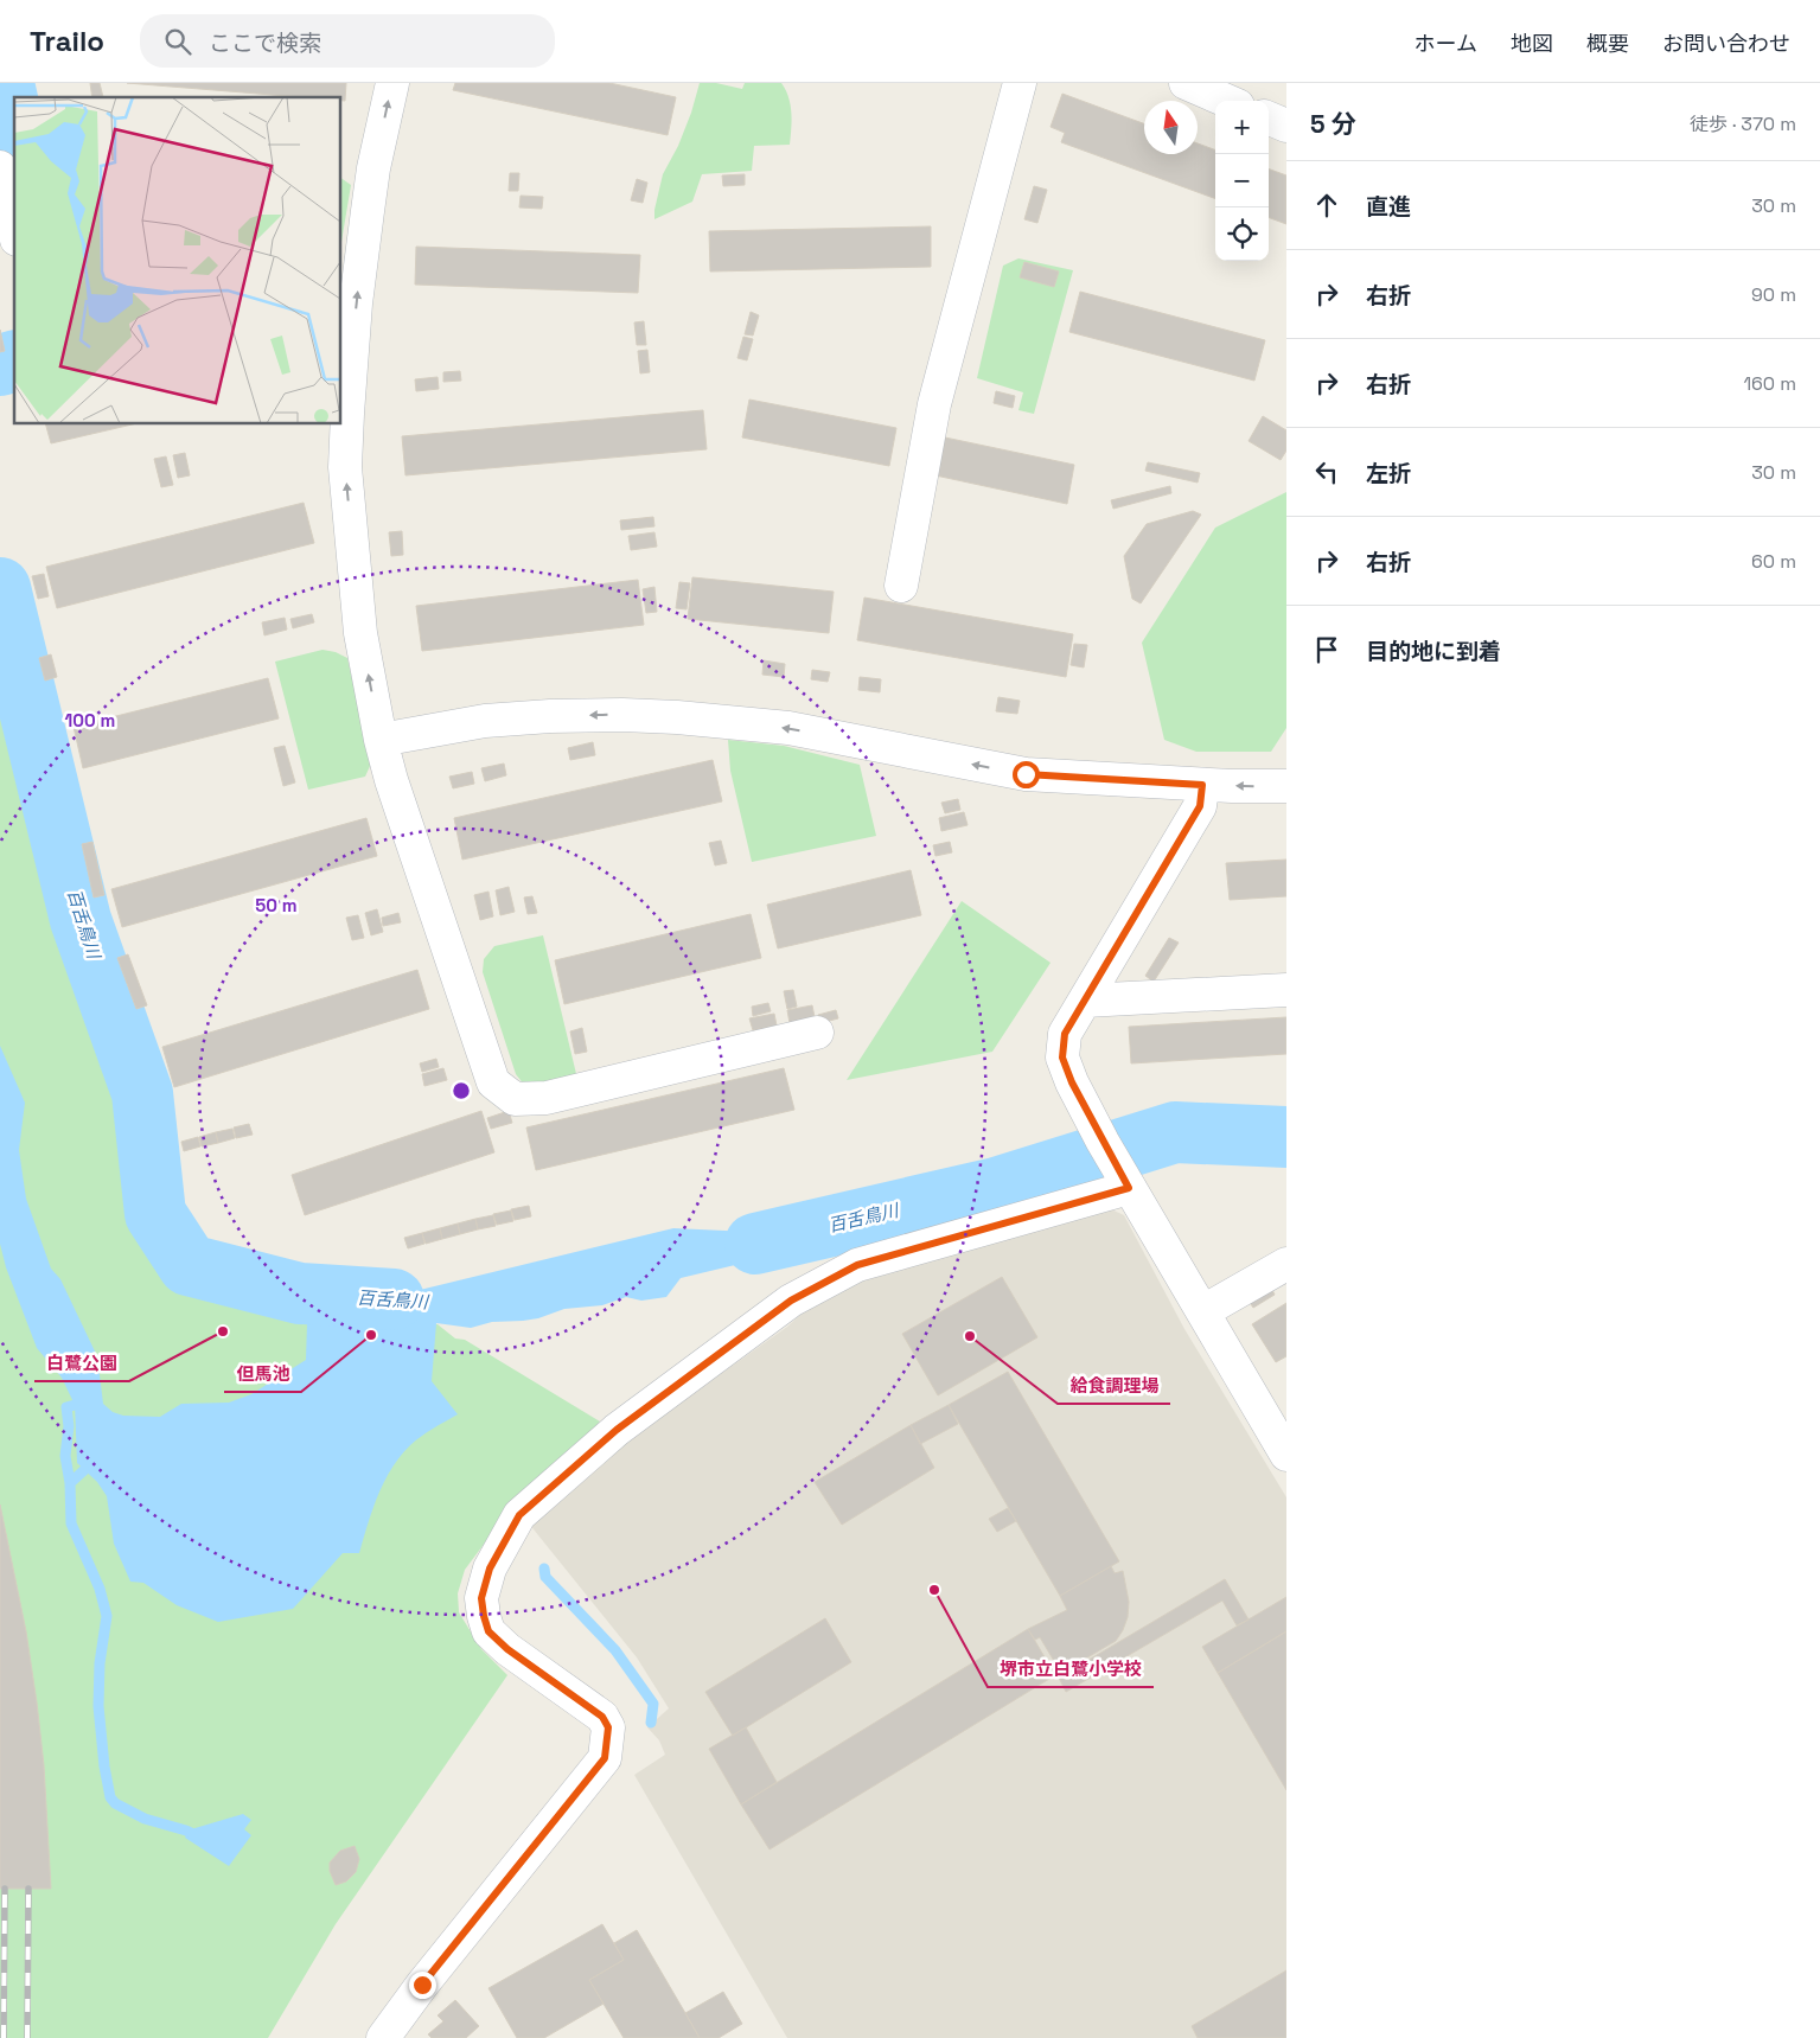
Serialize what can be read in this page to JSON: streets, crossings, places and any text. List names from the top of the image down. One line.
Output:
{"water":["百舌鳥川"],"places":["白鷺公園","但馬池","給食調理場","堺市立白鷺小学校"],"north":"top","page":{"header":"Trailo","search":"ここで検索","nav":["ホーム","地図","概要","お問い合わせ"],"heading":["5 分","徒歩 · 370 m"],"map_buttons":["+","−"],"list":[["直進","30 m"],["右折","90 m"],["右折","160 m"],["左折","30 m"],["右折","60 m"],"目的地に到着"]},"rings":["100 m","50 m"]}
